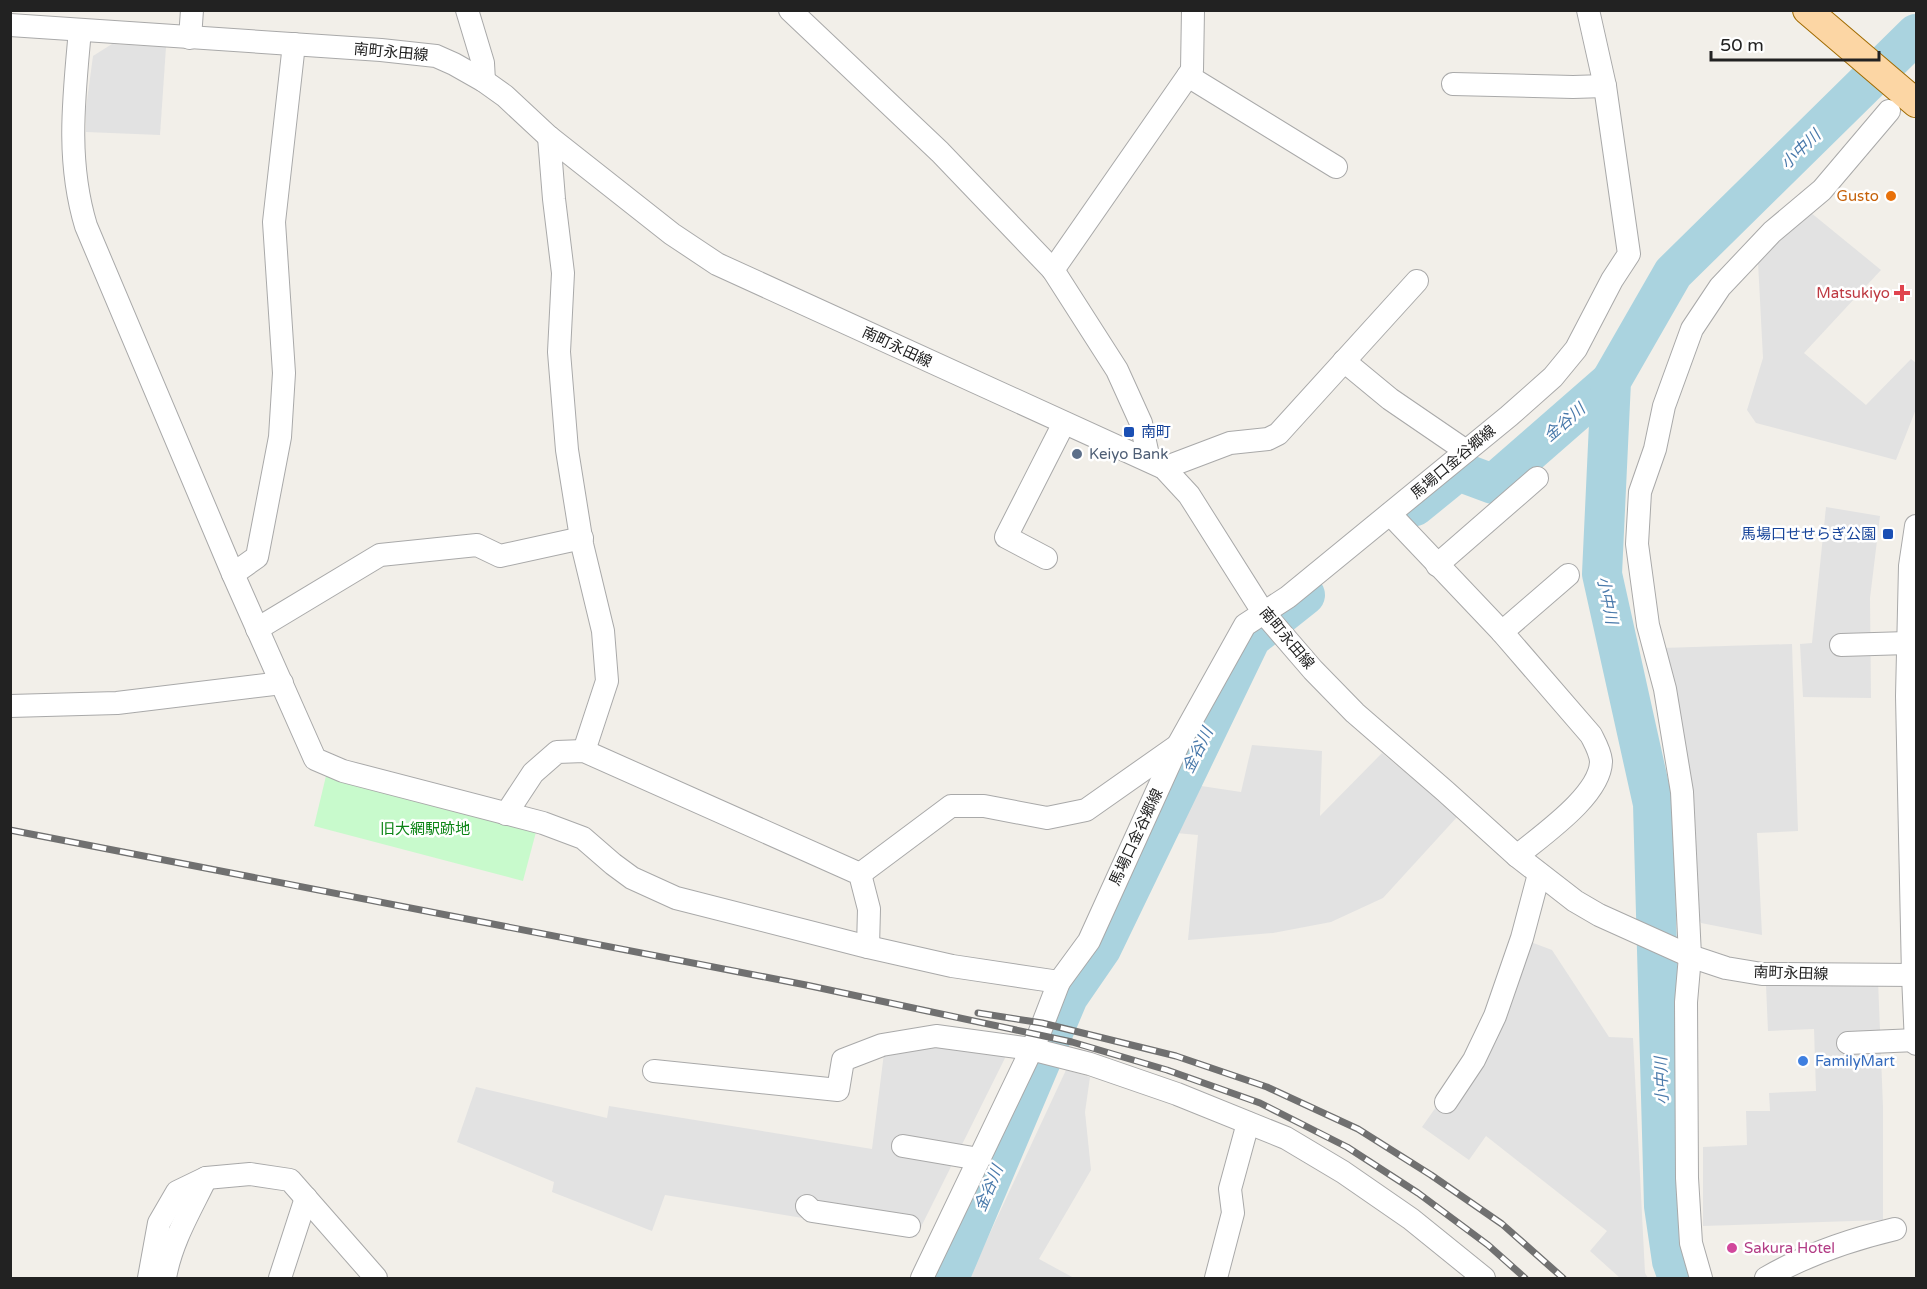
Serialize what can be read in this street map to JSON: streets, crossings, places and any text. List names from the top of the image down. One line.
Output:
{"streets":{"street":["南町永田線","馬場口金谷郷線"]},"crossings":[["南町永田線","馬場口金谷郷線"]],"water":["小中川","金谷川"],"parks":["旧大網駅跡地"],"places":{"other":["Gusto","Keiyo Bank","FamilyMart","Sakura Hotel"],"health":["Matsukiyo"],"transit":["南町","馬場口せせらぎ公園"]},"scale_bar":"50 m"}
